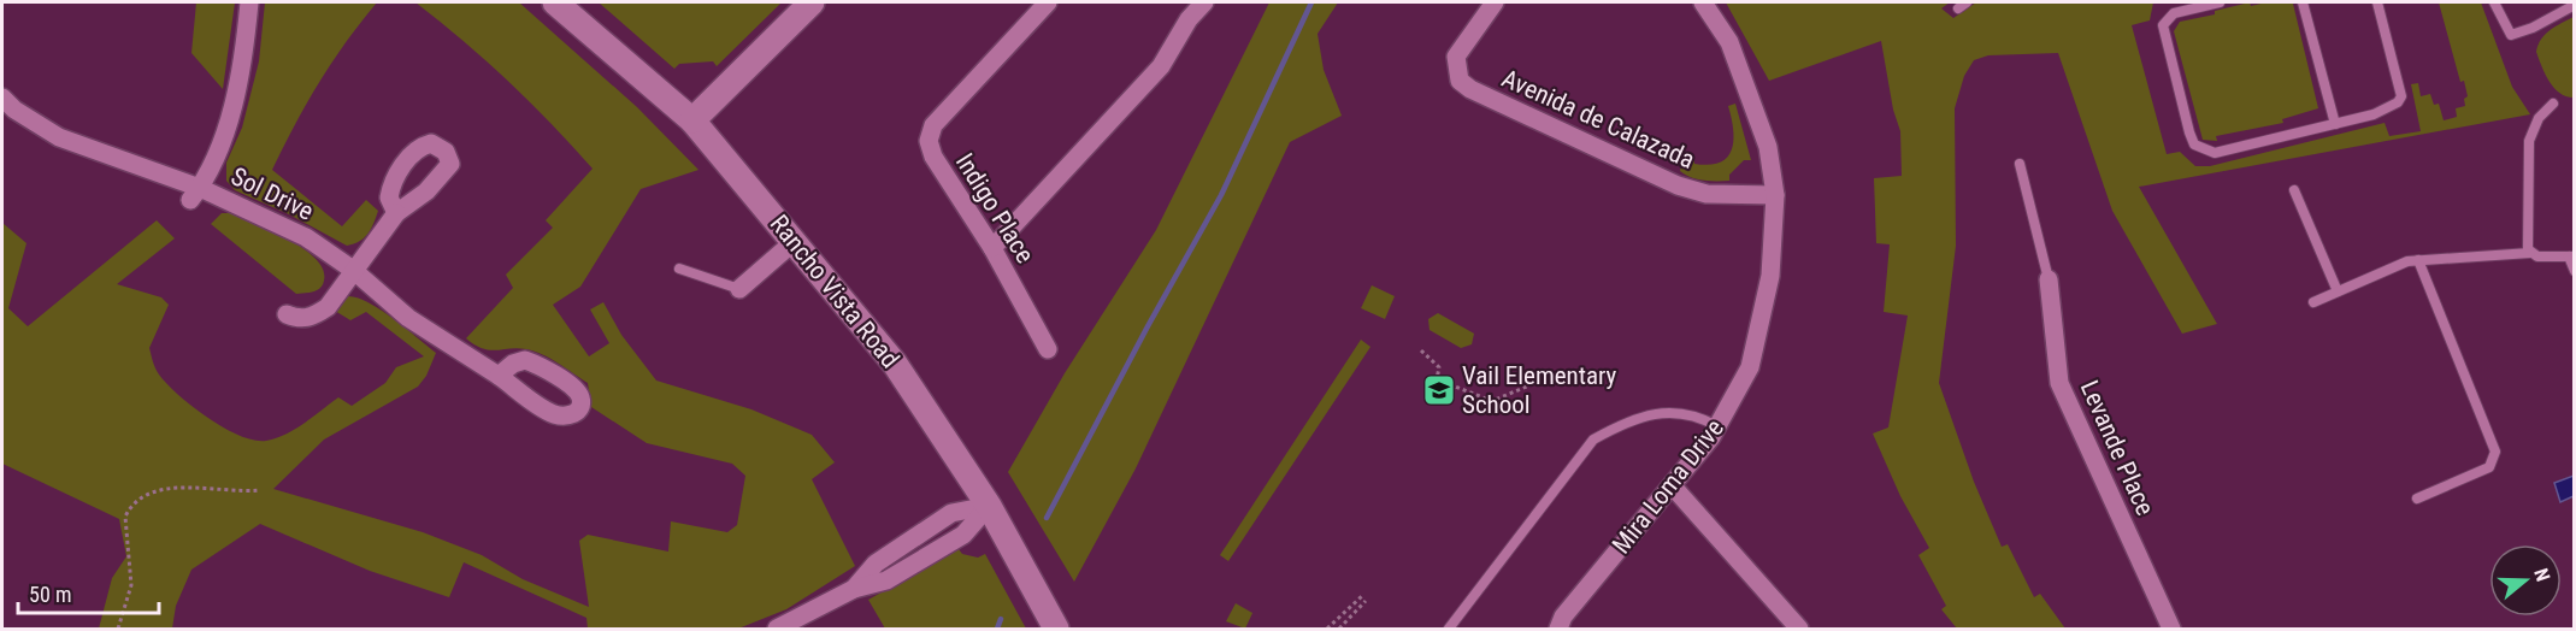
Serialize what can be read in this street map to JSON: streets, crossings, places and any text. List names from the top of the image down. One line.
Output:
{"streets":{"main road":["Rancho Vista Road"],"street":["Avenida de Calazada","Sol Drive","Indigo Place","Levande Place","Mira Loma Drive"]},"crossings":[["Avenida de Calazada","Mira Loma Drive"]],"places":{"school or university":["Vail Elementary School"]},"scale_bar":"50 m","north":"right"}
